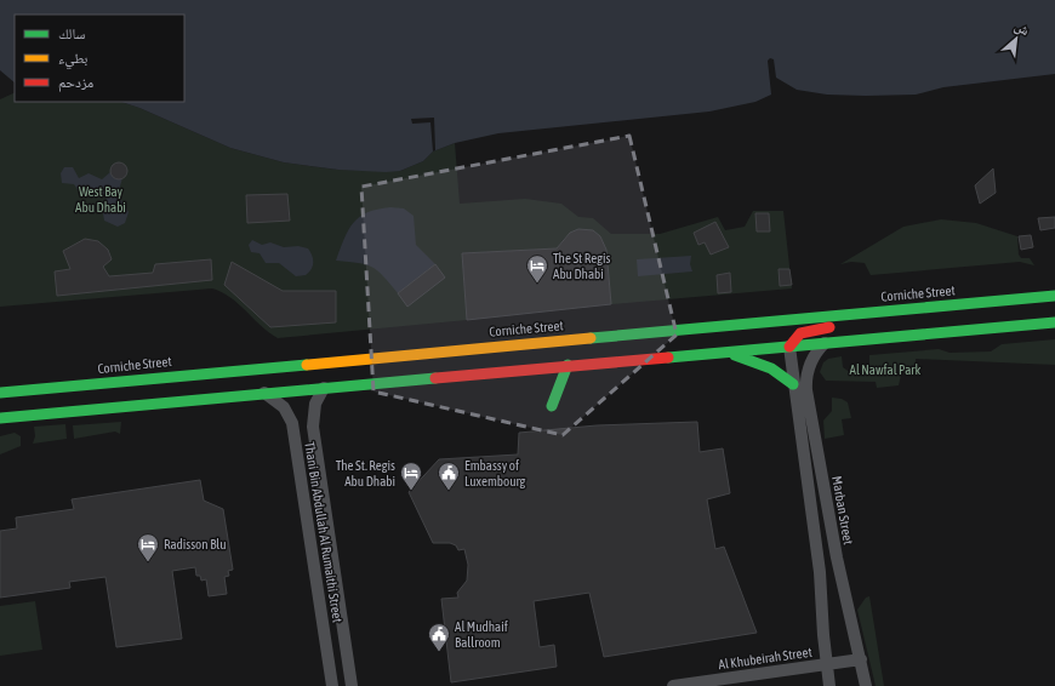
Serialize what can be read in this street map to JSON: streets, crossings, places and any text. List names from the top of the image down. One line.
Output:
{"streets":{"main road":["Corniche Street"],"street":["Marban Street","Thani Bin Abdullah Al Rumaithi Street","Al Khubeirah Street"]},"crossings":[["Marban Street","Al Khubeirah Street"]],"parks":["West Bay Abu Dhabi","Al Nawfal Park"],"places":{"hotel":["The St Regis Abu Dhabi","The St. Regis Abu Dhabi","Radisson Blu"],"public building":["Embassy of Luxembourg","Al Mudhaif Ballroom"]},"legend":["سالك","بطيء","مزدحم"],"north":"top right"}
